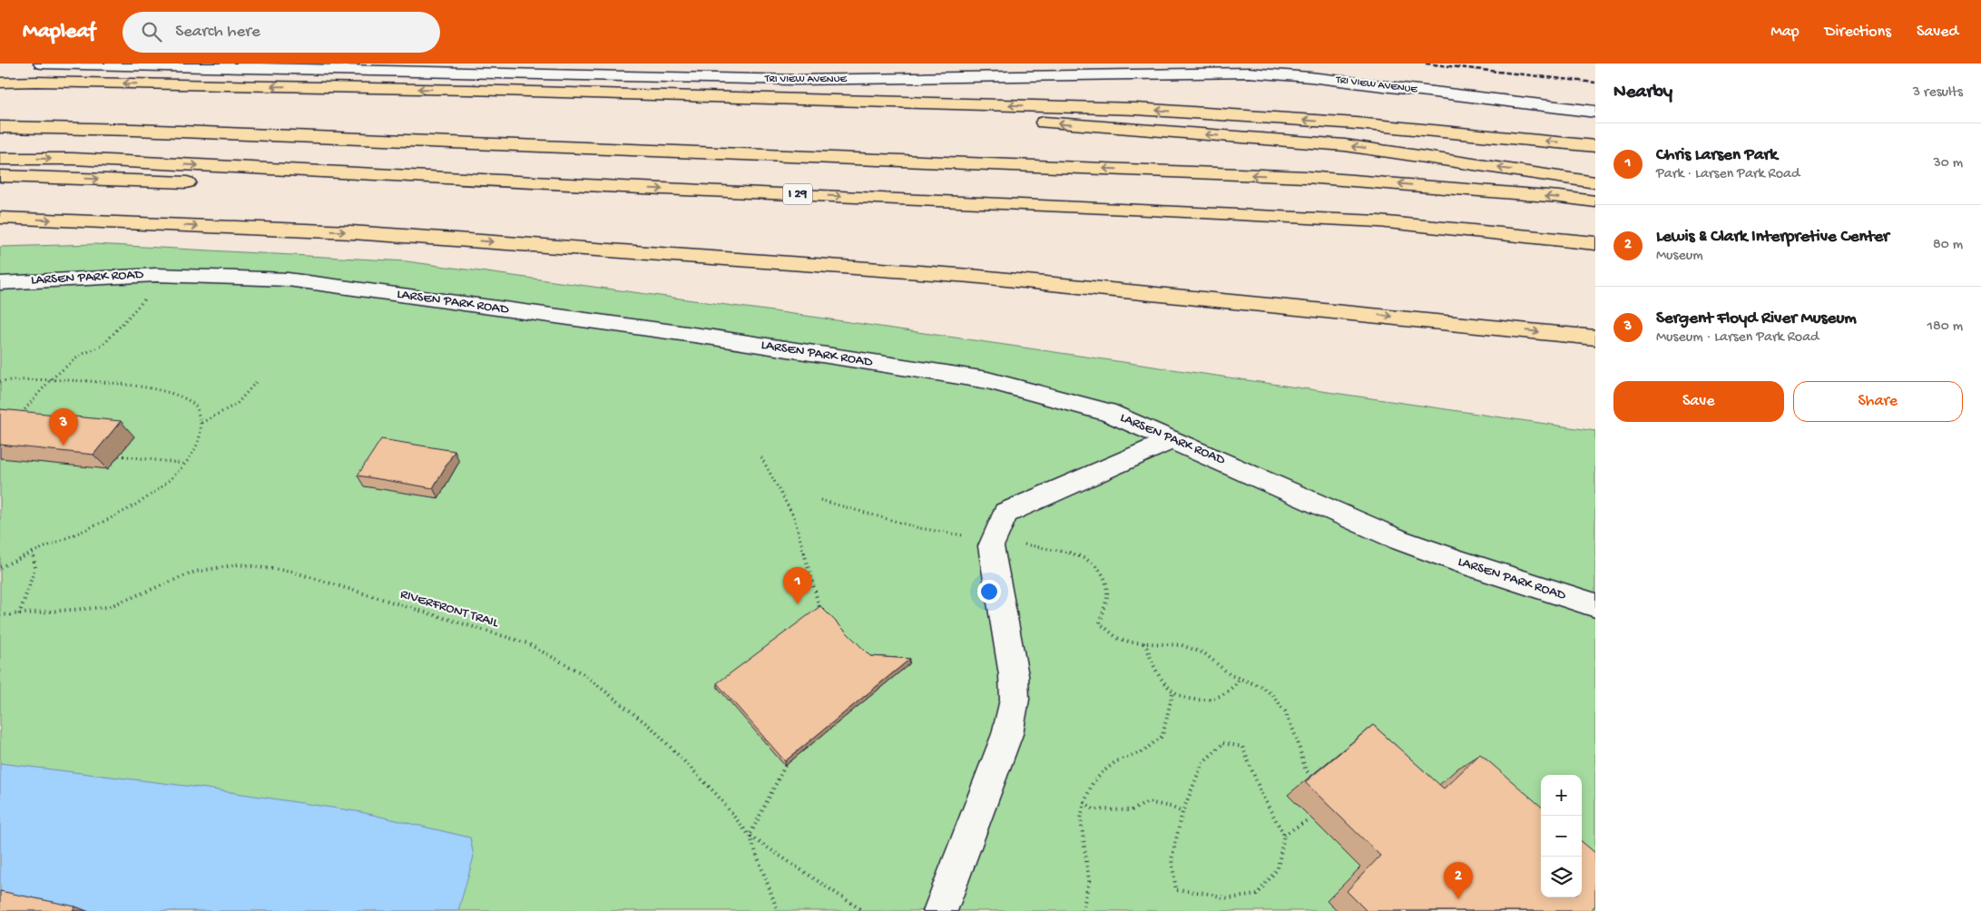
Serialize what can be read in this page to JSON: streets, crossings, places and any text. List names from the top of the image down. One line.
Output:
{"streets":{"highway":["I 29"],"street":["TRI VIEW AVENUE","LARSEN PARK ROAD"],"path":["RIVERFRONT TRAIL"]},"page":{"header":"Mapleaf","search":"Search here","nav":["Map","Directions","Saved"],"heading":["Nearby","3 results"],"list":[{"mark":"1","name":"Chris Larsen Park","note":"Park · Larsen Park Road","value":"30 m"},{"mark":"2","name":"Lewis & Clark Interpretive Center","note":"Museum","value":"80 m"},{"mark":"3","name":"Sergent Floyd River Museum","note":"Museum · Larsen Park Road","value":"180 m"}],"buttons":["Save","Share"],"pins":["3","1","2"],"map_buttons":["+","−"]}}
